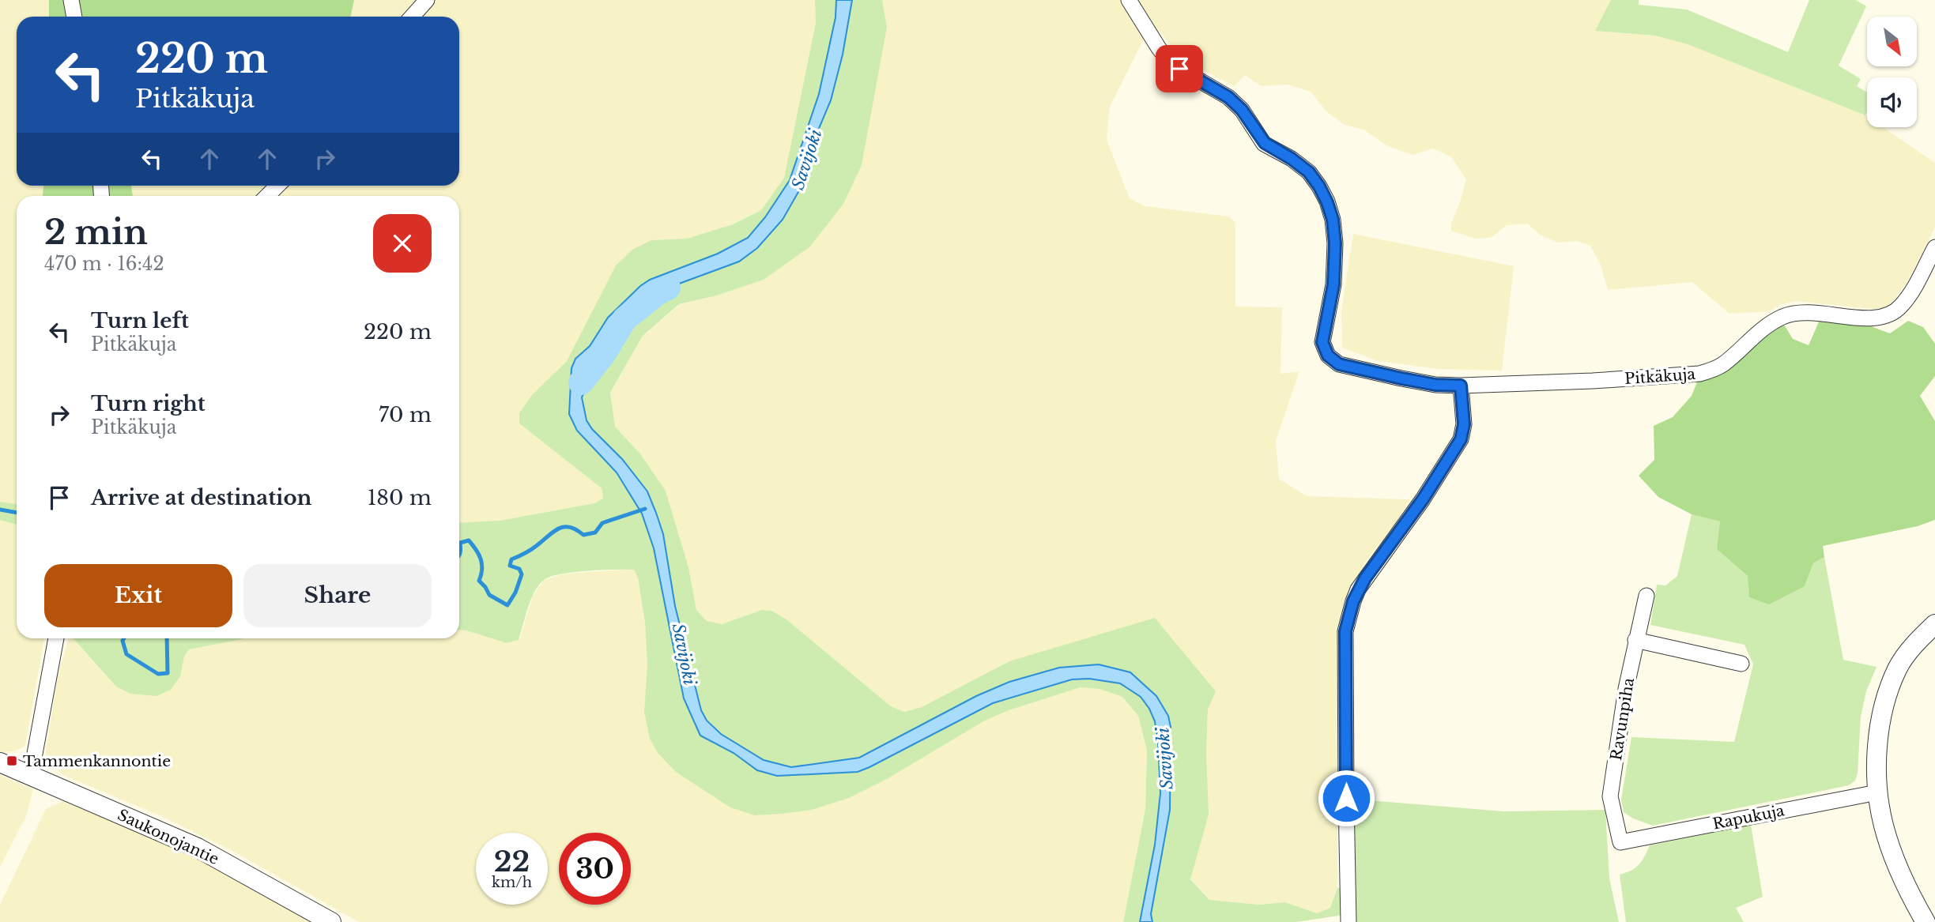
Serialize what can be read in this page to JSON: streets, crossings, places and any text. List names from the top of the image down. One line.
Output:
{"streets":{"street":["Pitkäkuja","Ravunpiha","Rapukuja","Saukonojantie"]},"crossings":[["Ravunpiha","Rapukuja"]],"water":["Savijoki"],"places":{"transit":["Tammenkannontie"]},"north":"bottom right","page":{"turn":["220 m","Pitkäkuja"],"heading":["2 min","470 m · 16:42"],"list":[{"name":"Turn left","note":"Pitkäkuja","value":"220 m"},{"name":"Turn right","note":"Pitkäkuja","value":"70 m"},{"name":"Arrive at destination","value":"180 m"}],"buttons":["Exit","Share"],"speed":"22 km/h","limit":"30"}}
